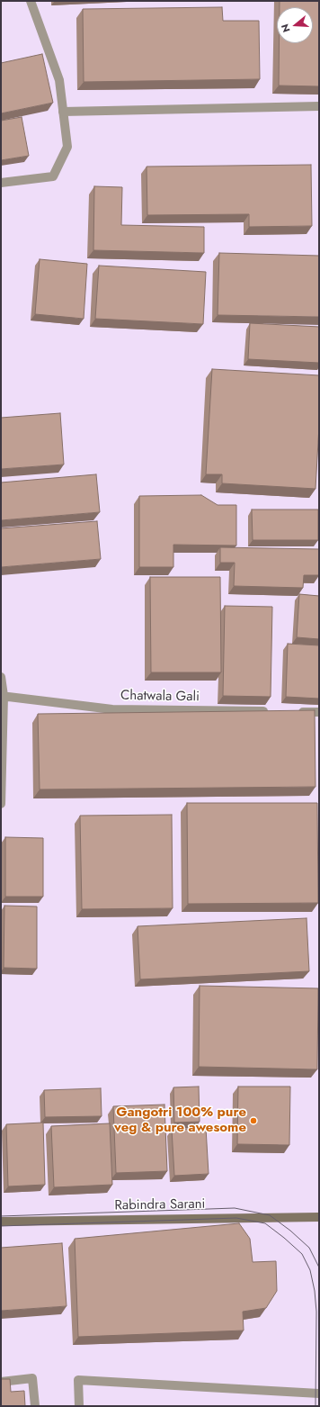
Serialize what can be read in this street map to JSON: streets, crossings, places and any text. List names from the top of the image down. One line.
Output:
{"streets":{"main road":["Rabindra Sarani"],"street":["Chatwala Gali"]},"places":["Gangotri 100% pure veg & pure awesome"],"north":"left"}
